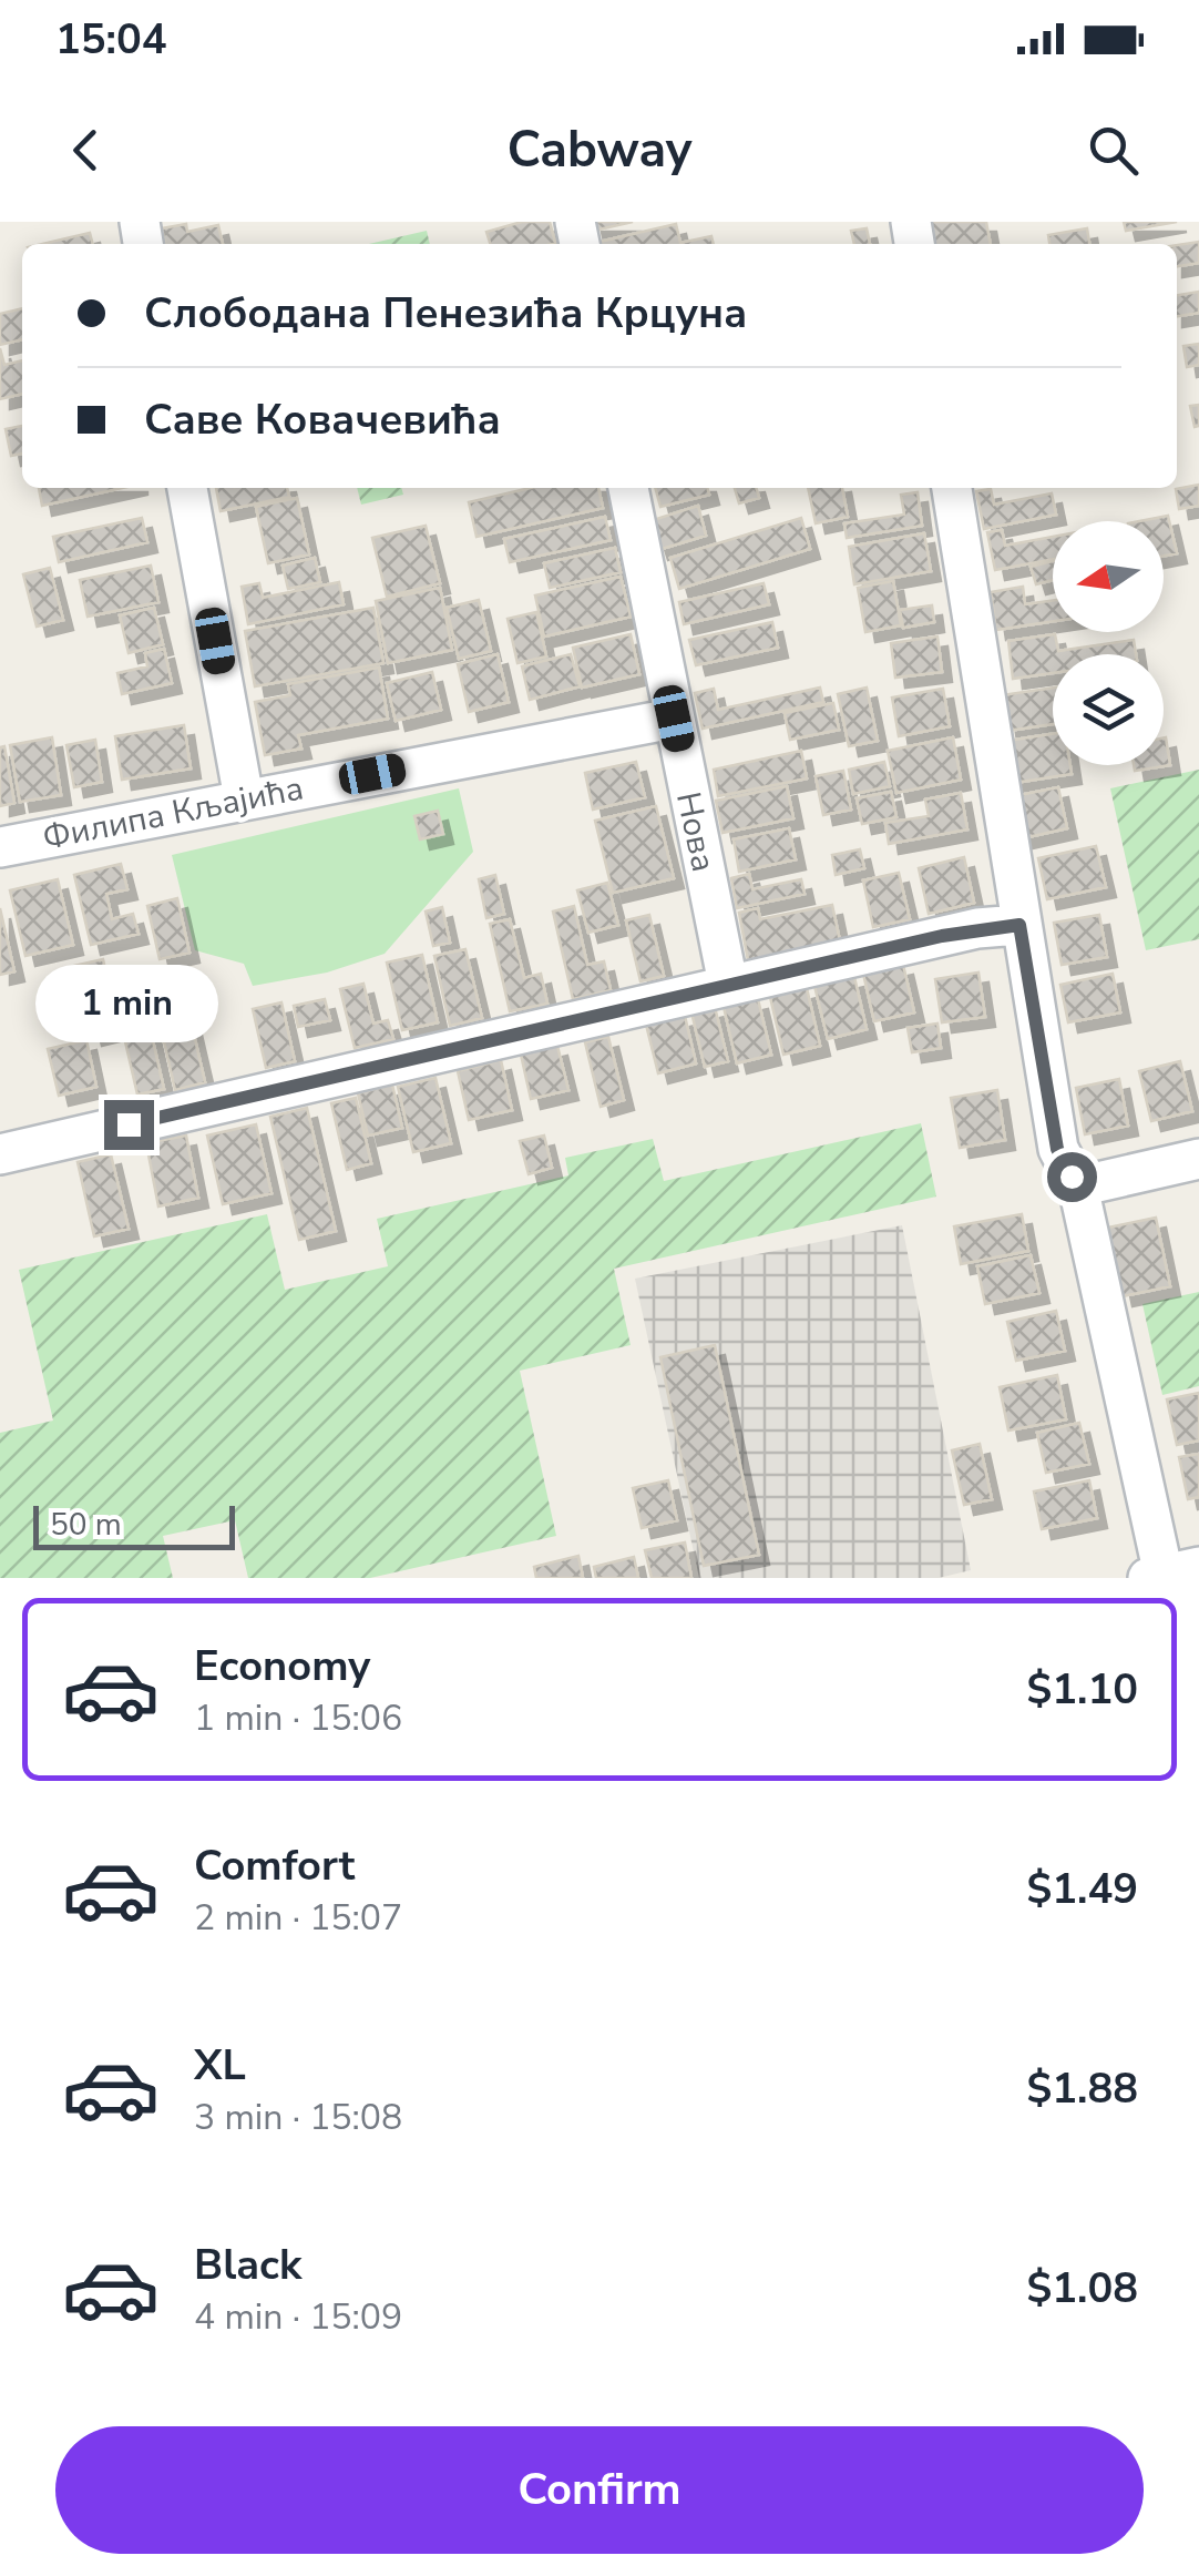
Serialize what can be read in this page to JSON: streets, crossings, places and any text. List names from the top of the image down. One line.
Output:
{"streets":{"street":["Филипа Кљајића","Нова"]},"crossings":[["Филипа Кљајића","Нова"]],"scale_bar":"50 m","north":"left","page":{"status":"15:04","header":"Cabway","banner":["Слободана Пенезића Крцуна","Саве Ковачевића"],"bubble":"1 min","scale":"50 m","list":[{"name":"Economy","note":"1 min · 15:06","value":"$1.10"},{"name":"Comfort","note":"2 min · 15:07","value":"$1.49"},{"name":"XL","note":"3 min · 15:08","value":"$1.88"},{"name":"Black","note":"4 min · 15:09","value":"$1.08"}],"buttons":"Confirm"}}
